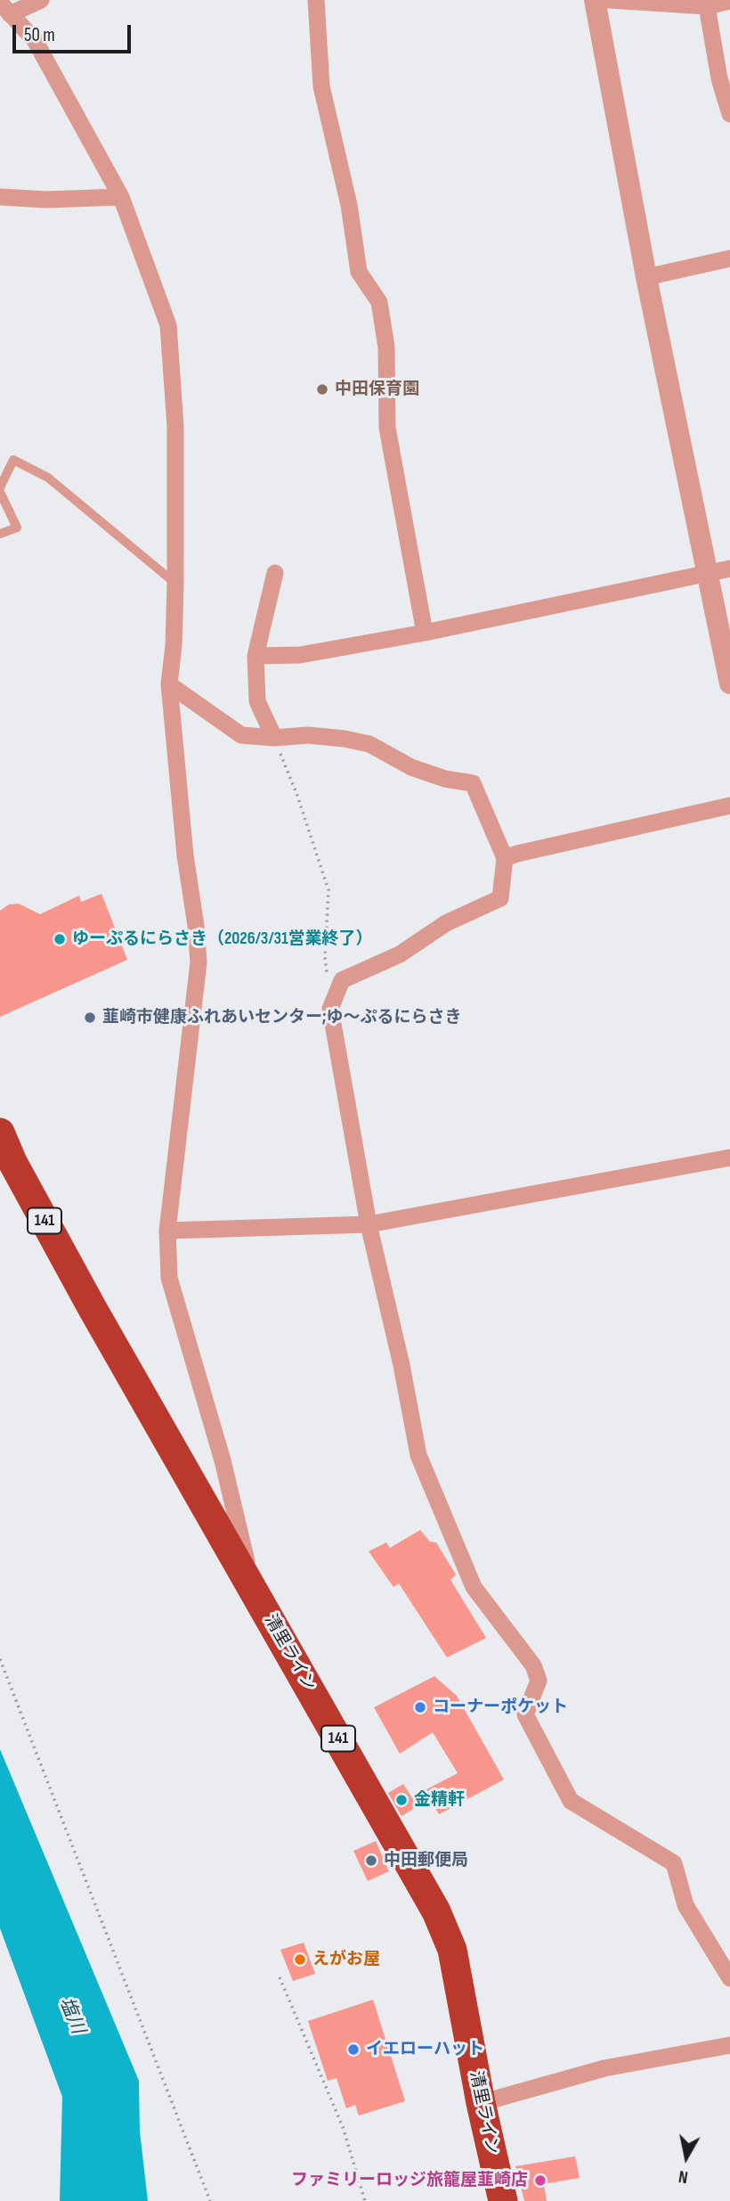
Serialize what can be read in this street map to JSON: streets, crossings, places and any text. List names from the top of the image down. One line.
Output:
{"streets":{"highway":["141","清里ライン"]},"water":["塩川"],"places":["中田保育園","ゆーぷるにらさき（2026/3/31営業終了）","韮崎市健康ふれあいセンター;ゆ～ぷるにらさき","コーナーポケット","金精軒","中田郵便局","えがお屋","イエローハット","ファミリーロッジ旅籠屋韮崎店"],"scale_bar":"50 m","north":"bottom"}
